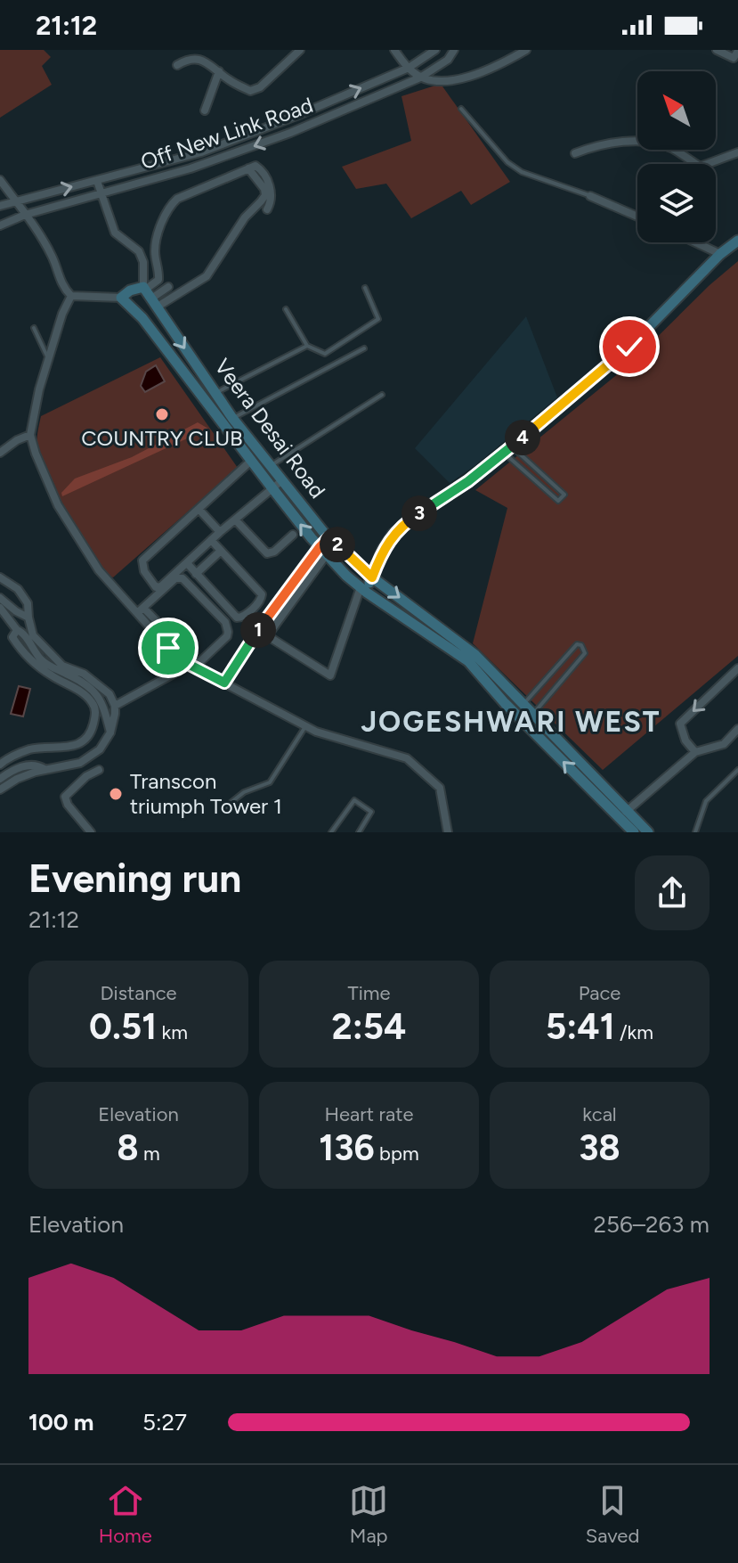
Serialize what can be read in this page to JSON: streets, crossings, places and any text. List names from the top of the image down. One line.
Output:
{"streets":{"street":["Off New Link Road","Veera Desai Road"]},"districts":["JOGESHWARI WEST"],"places":["COUNTRY CLUB","Transcon triumph Tower 1"],"north":"top left","page":{"status":"21:12","pins":["4","3","2","1"],"heading":["Evening run","21:12"],"stats":[["Distance","0.51 km"],["Time","2:54"],["Pace","5:41 /km"],["Elevation","8 m"],["Heart rate","136 bpm"],["kcal","38"]],"chart":["Elevation","256–263 m"],"list":[{"name":"100 m","note":"5:27"}],"tabs":["Home","Map","Saved"]}}
